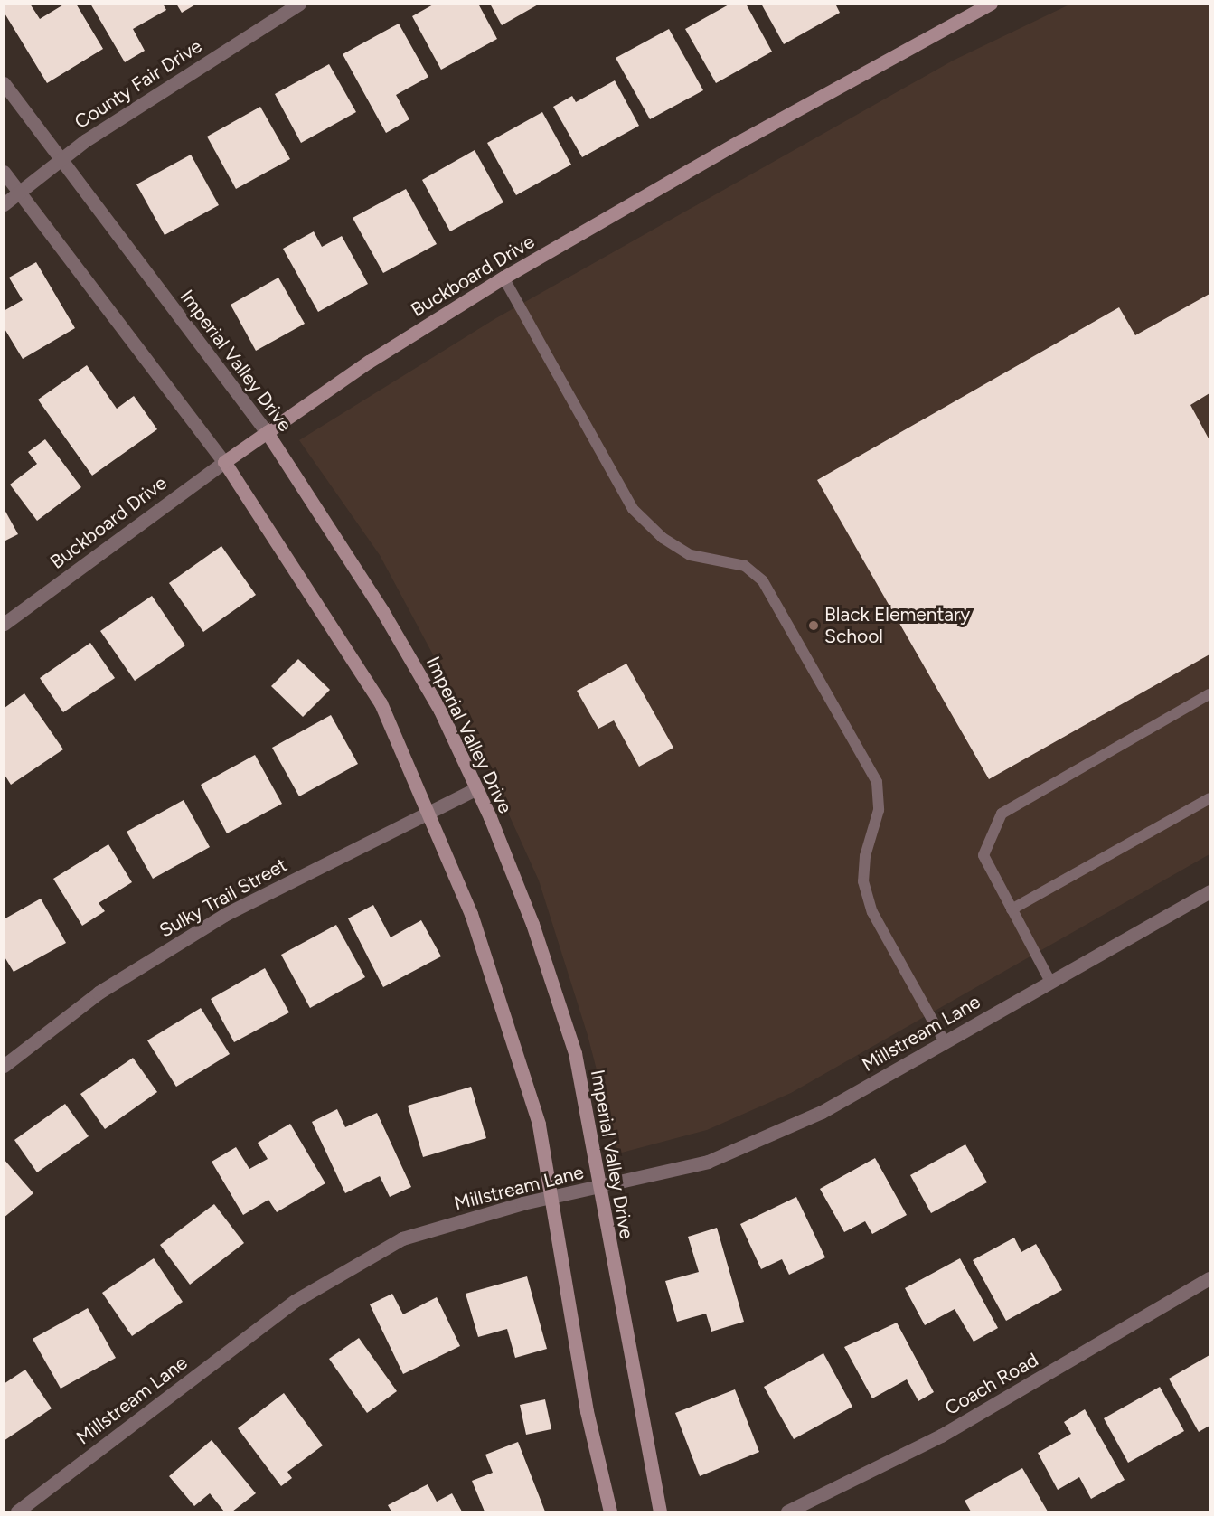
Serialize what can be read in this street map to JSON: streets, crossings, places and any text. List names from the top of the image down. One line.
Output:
{"streets":{"street":["County Fair Drive","Buckboard Drive","Imperial Valley Drive","Sulky Trail Street","Millstream Lane","Coach Road"]},"crossings":[["County Fair Drive","Imperial Valley Drive"],["Buckboard Drive","Imperial Valley Drive"],["Imperial Valley Drive","Sulky Trail Street"],["Imperial Valley Drive","Millstream Lane"]],"places":["Black Elementary School"]}
